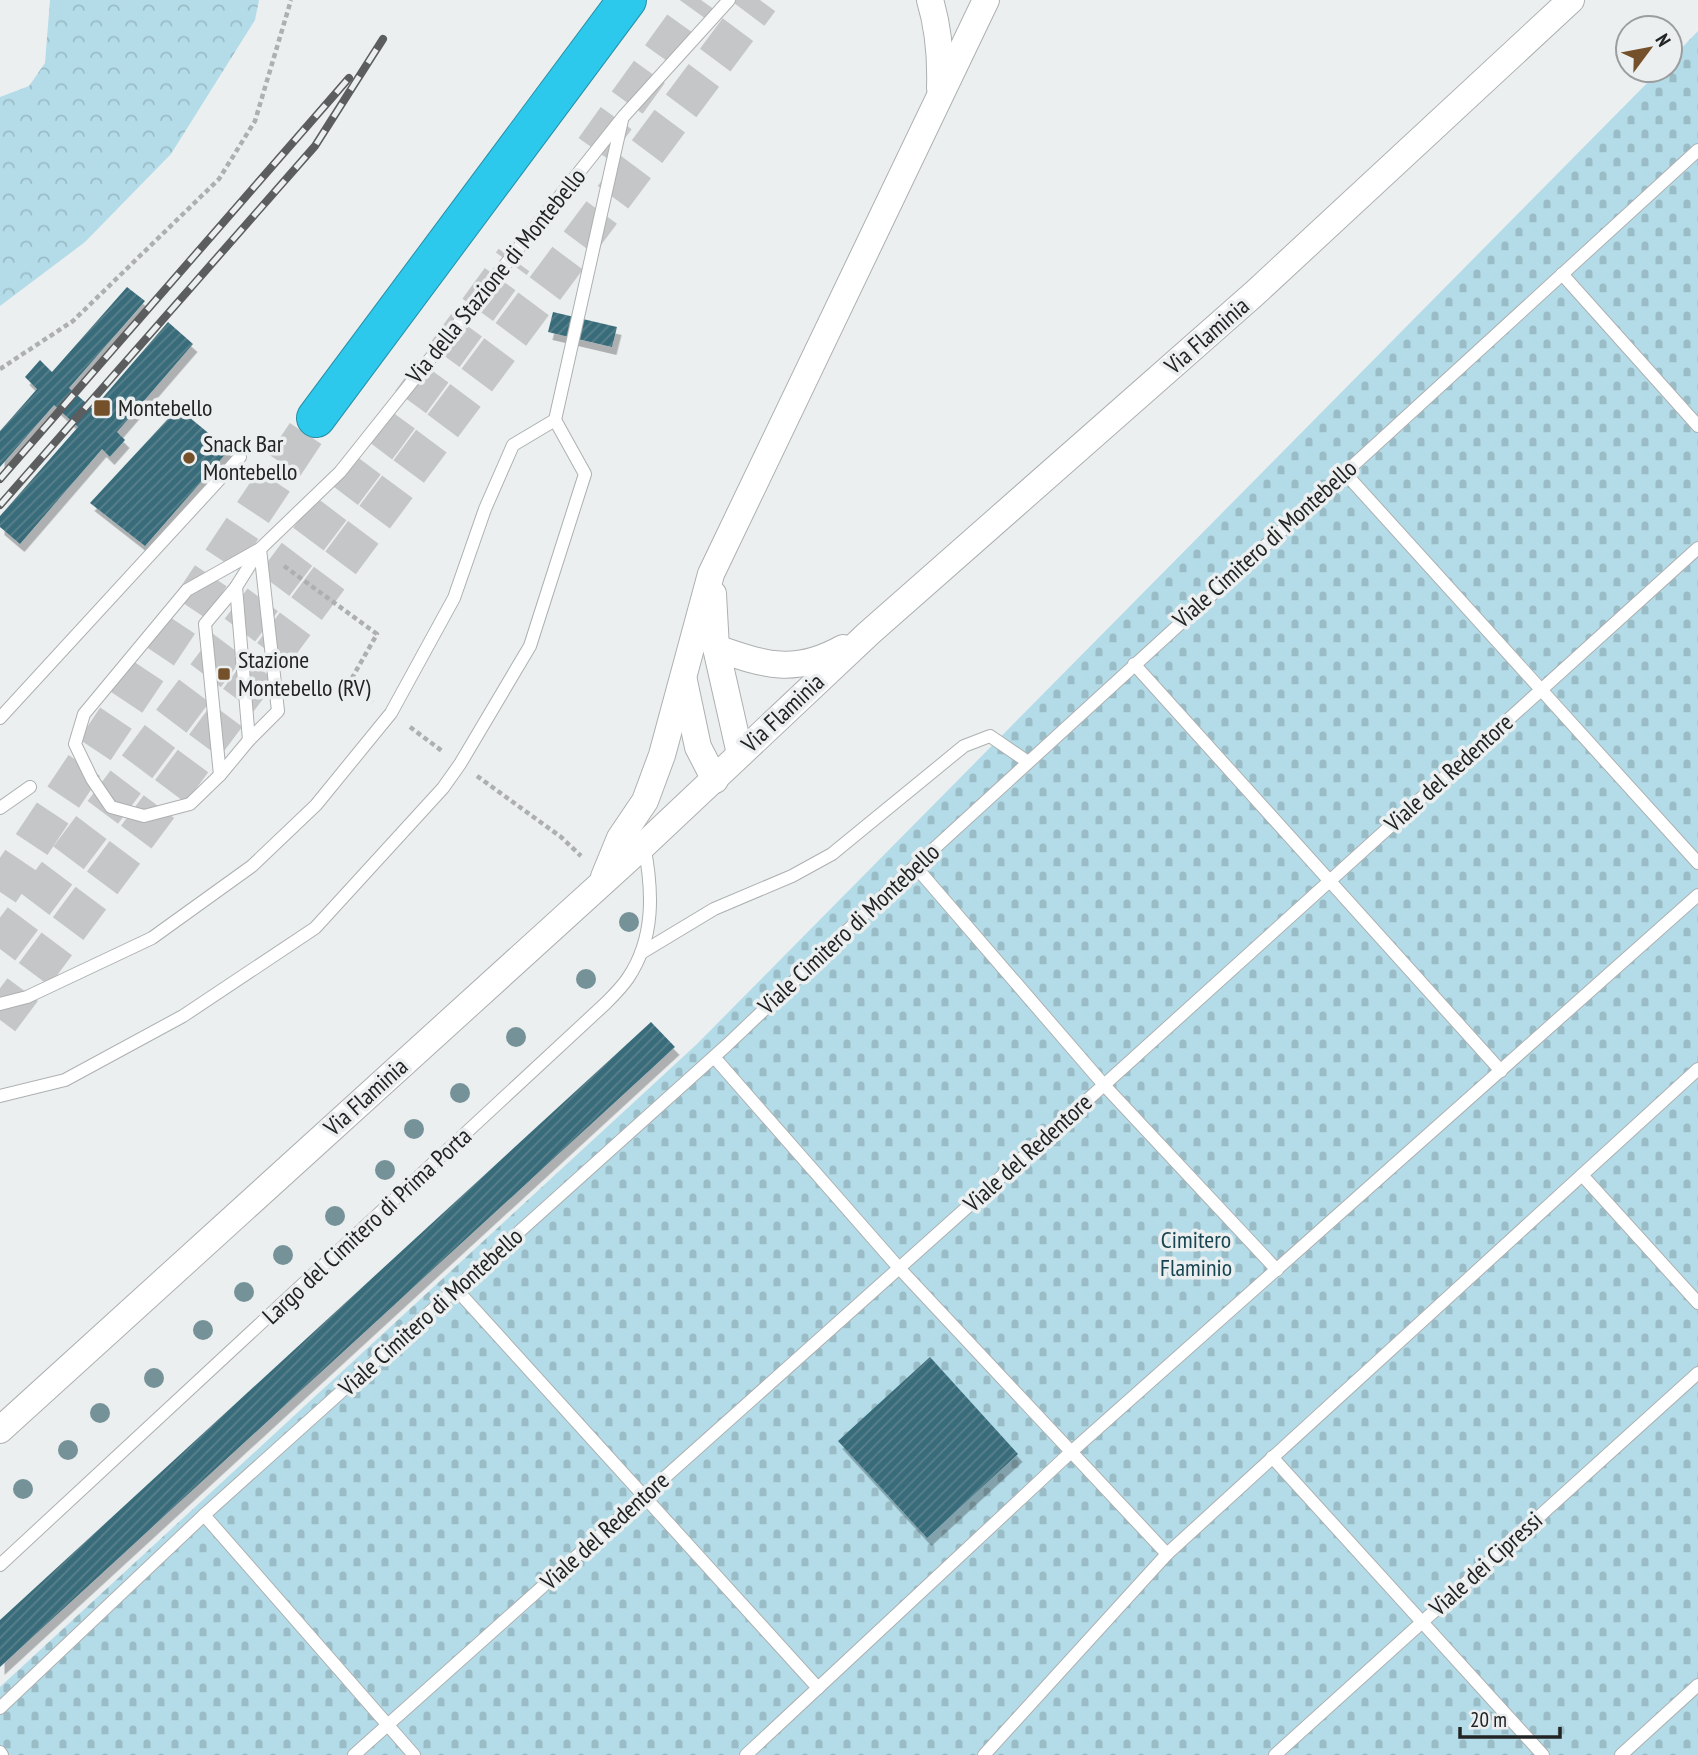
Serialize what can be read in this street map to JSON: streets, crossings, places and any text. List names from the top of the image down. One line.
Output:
{"streets":{"street":["Via Flaminia"],"lane":["Via della Stazione di Montebello","Viale Cimitero di Montebello","Viale del Redentore","Largo del Cimitero di Prima Porta","Viale dei Cipressi"]},"crossings":[["Via Flaminia","Largo del Cimitero di Prima Porta"]],"parks":["Cimitero Flaminio"],"places":{"transit":["Montebello","Stazione Montebello (RV)"],"other":["Snack Bar Montebello"]},"scale_bar":"20 m","north":"top right"}
